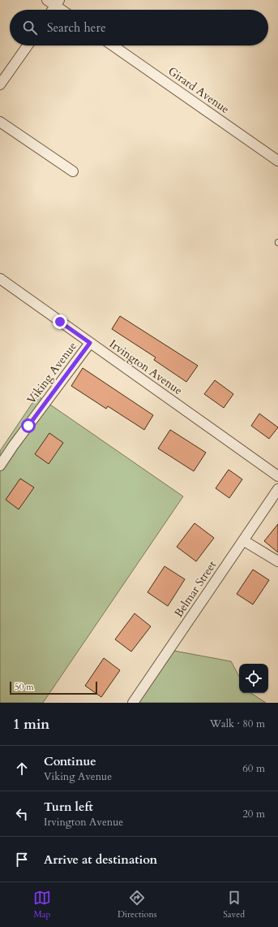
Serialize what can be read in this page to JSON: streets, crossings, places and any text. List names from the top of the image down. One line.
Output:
{"streets":{"street":["Girard Avenue","Irvington Avenue","Viking Avenue","Belmar Street"]},"crossings":[["Irvington Avenue","Viking Avenue"]],"scale_bar":"50 m","page":{"search":"Search here","scale":"50 m","heading":["1 min","Walk · 80 m"],"list":[["Continue","Viking Avenue","60 m"],["Turn left","Irvington Avenue","20 m"],"Arrive at destination"],"nav":["Map","Directions","Saved"]}}
